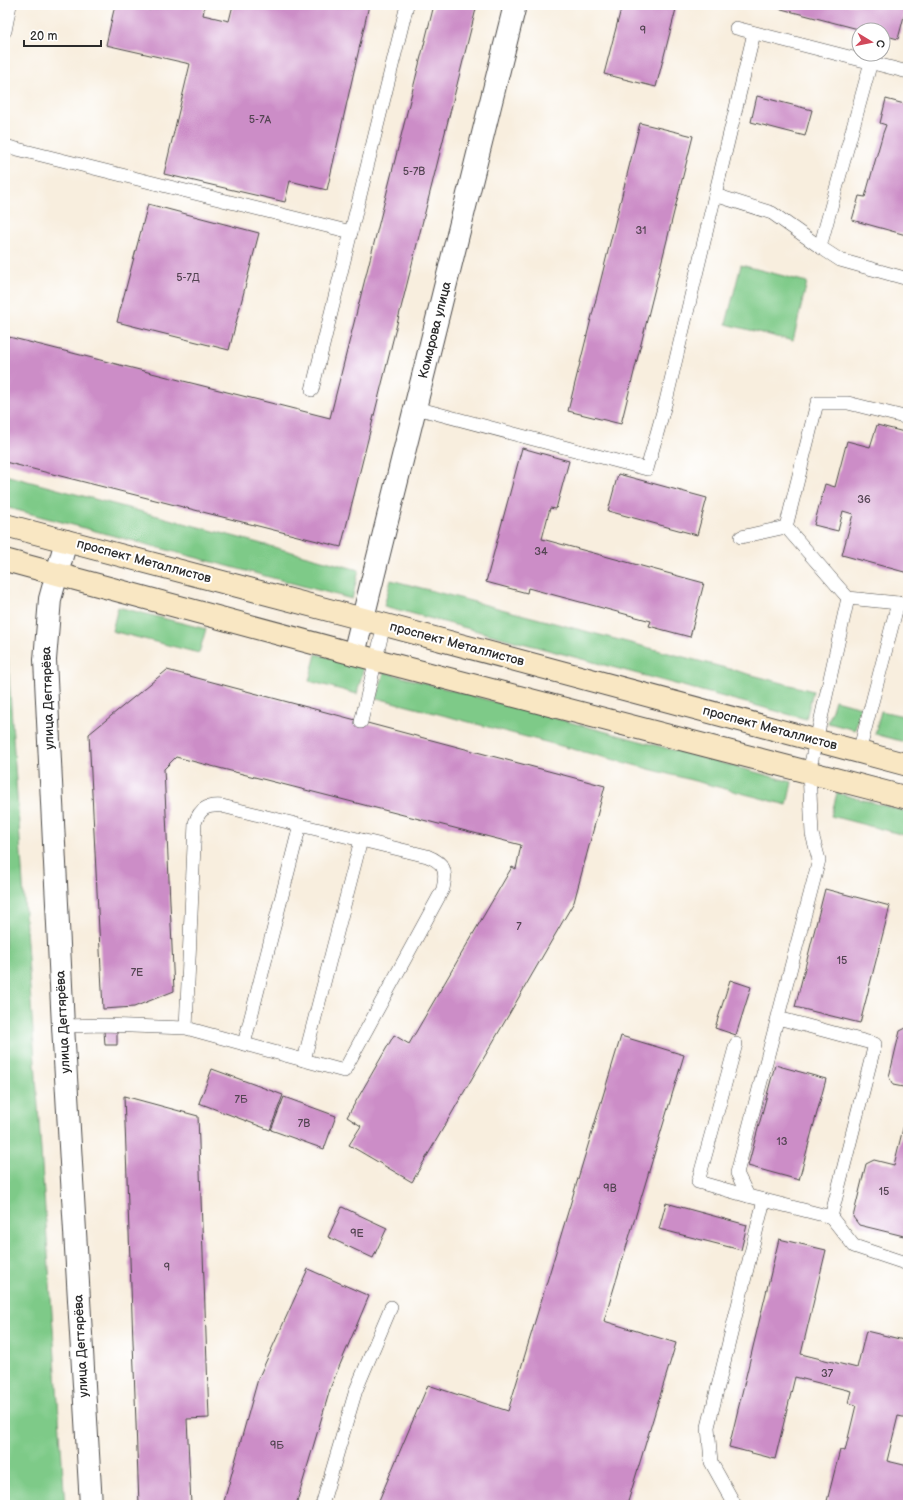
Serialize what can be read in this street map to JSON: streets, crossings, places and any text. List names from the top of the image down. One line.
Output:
{"streets":{"street":["Комарова улица","проспект Металлистов","улица Дегтярёва"]},"crossings":[["Комарова улица","проспект Металлистов"],["проспект Металлистов","улица Дегтярёва"]],"house_numbers":["9","5-7А","5-7В","31","5-7Д","36","34","7","15","7Е","7Б","7В","13","9В","15","9Е","9","37","9Б"],"scale_bar":"20 m","north":"right"}
